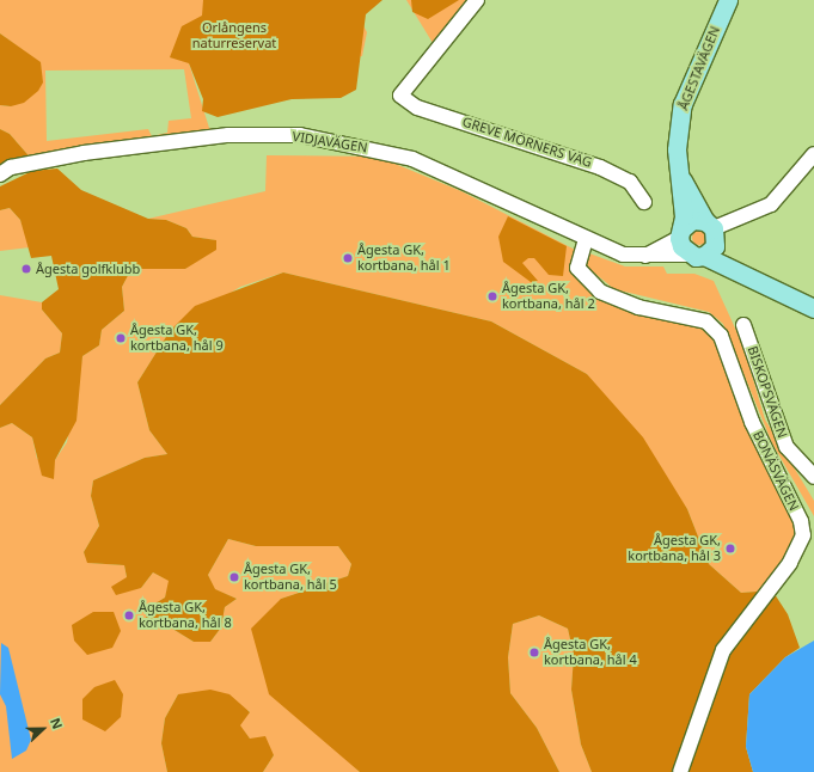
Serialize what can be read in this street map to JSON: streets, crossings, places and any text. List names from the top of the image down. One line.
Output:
{"streets":{"main road":["ÅGESTAVÄGEN"],"street":["VIDJAVÄGEN","GREVE MÖRNERS VÄG","BISKOPSVÄGEN","BONÄSVÄGEN"]},"crossings":[["VIDJAVÄGEN","BONÄSVÄGEN"]],"parks":["Orlångens naturreservat"],"places":["Ågesta GK, kortbana, hål 1","Ågesta golfklubb","Ågesta GK, kortbana, hål 2","Ågesta GK, kortbana, hål 9","Ågesta GK, kortbana, hål 3","Ågesta GK, kortbana, hål 5","Ågesta GK, kortbana, hål 8","Ågesta GK, kortbana, hål 4"],"north":"right"}
